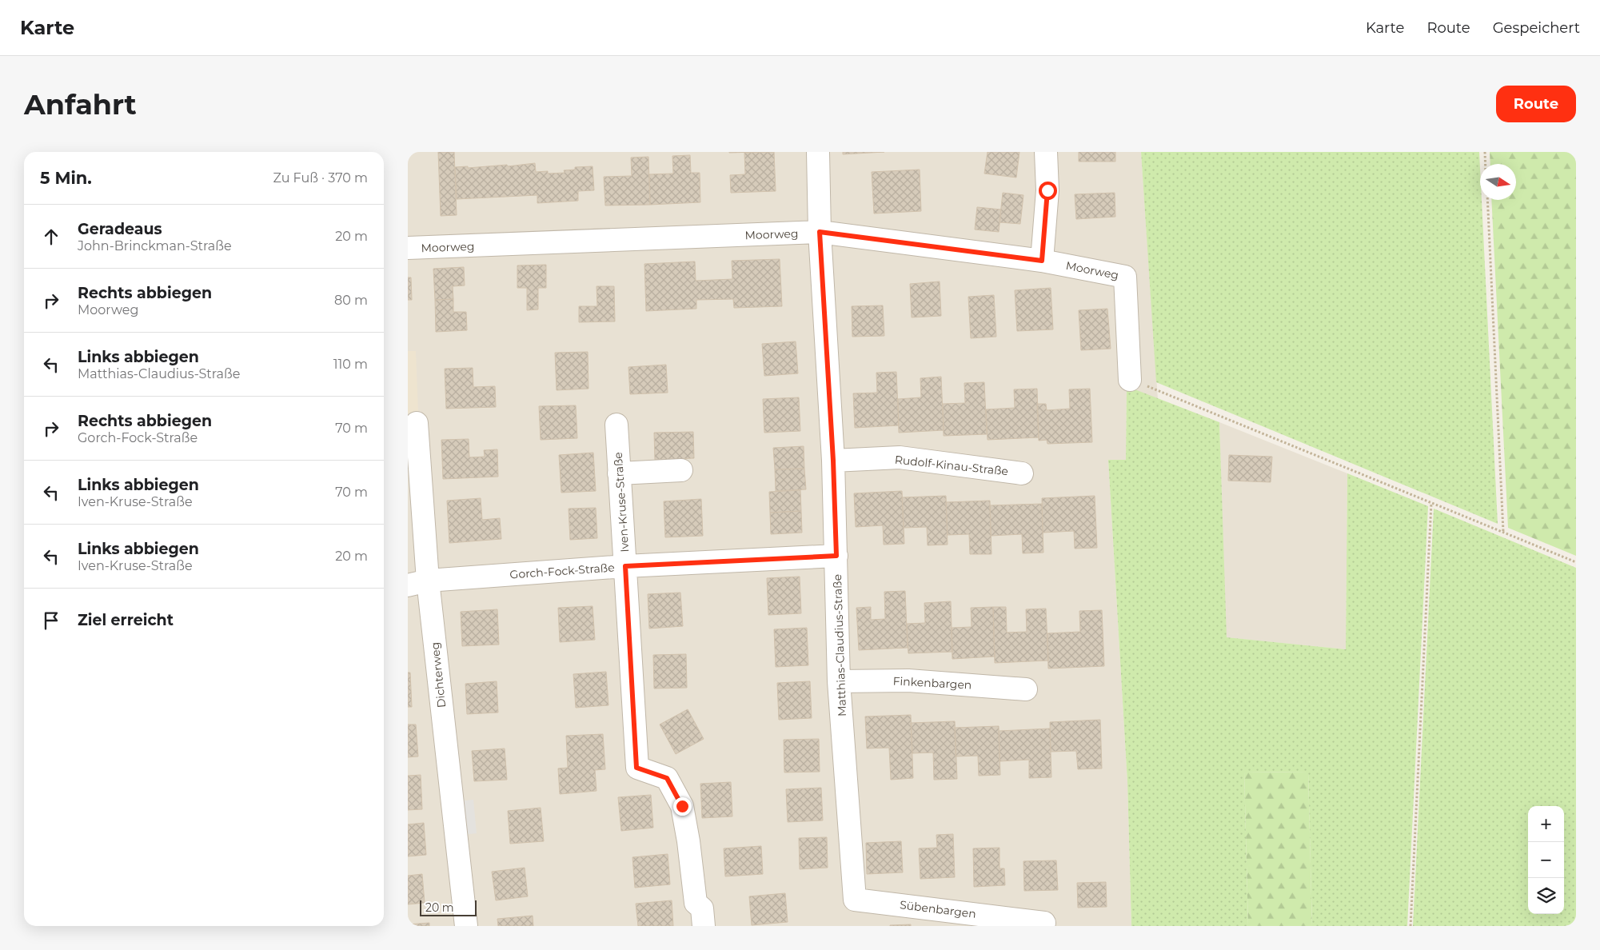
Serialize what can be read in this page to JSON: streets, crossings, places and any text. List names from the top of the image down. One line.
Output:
{"streets":{"street":["Moorweg","Rudolf-Kinau-Straße","Iven-Kruse-Straße","Gorch-Fock-Straße","Matthias-Claudius-Straße","Dichterweg","Finkenbargen","Sübenbargen"]},"crossings":[["Moorweg","Matthias-Claudius-Straße"],["Rudolf-Kinau-Straße","Matthias-Claudius-Straße"],["Iven-Kruse-Straße","Gorch-Fock-Straße"],["Gorch-Fock-Straße","Matthias-Claudius-Straße"],["Gorch-Fock-Straße","Dichterweg"],["Matthias-Claudius-Straße","Finkenbargen"],["Matthias-Claudius-Straße","Sübenbargen"]],"scale_bar":"20 m","north":"right","page":{"header":"Karte","nav":["Karte","Route","Gespeichert"],"buttons":"Route","title":"Anfahrt","heading":["5 Min.","Zu Fuß · 370 m"],"list":[["Geradeaus","John-Brinckman-Straße","20 m"],["Rechts abbiegen","Moorweg","80 m"],["Links abbiegen","Matthias-Claudius-Straße","110 m"],["Rechts abbiegen","Gorch-Fock-Straße","70 m"],["Links abbiegen","Iven-Kruse-Straße","70 m"],["Links abbiegen","Iven-Kruse-Straße","20 m"],"Ziel erreicht"],"map_buttons":["+","−"],"scale":"20 m"}}
